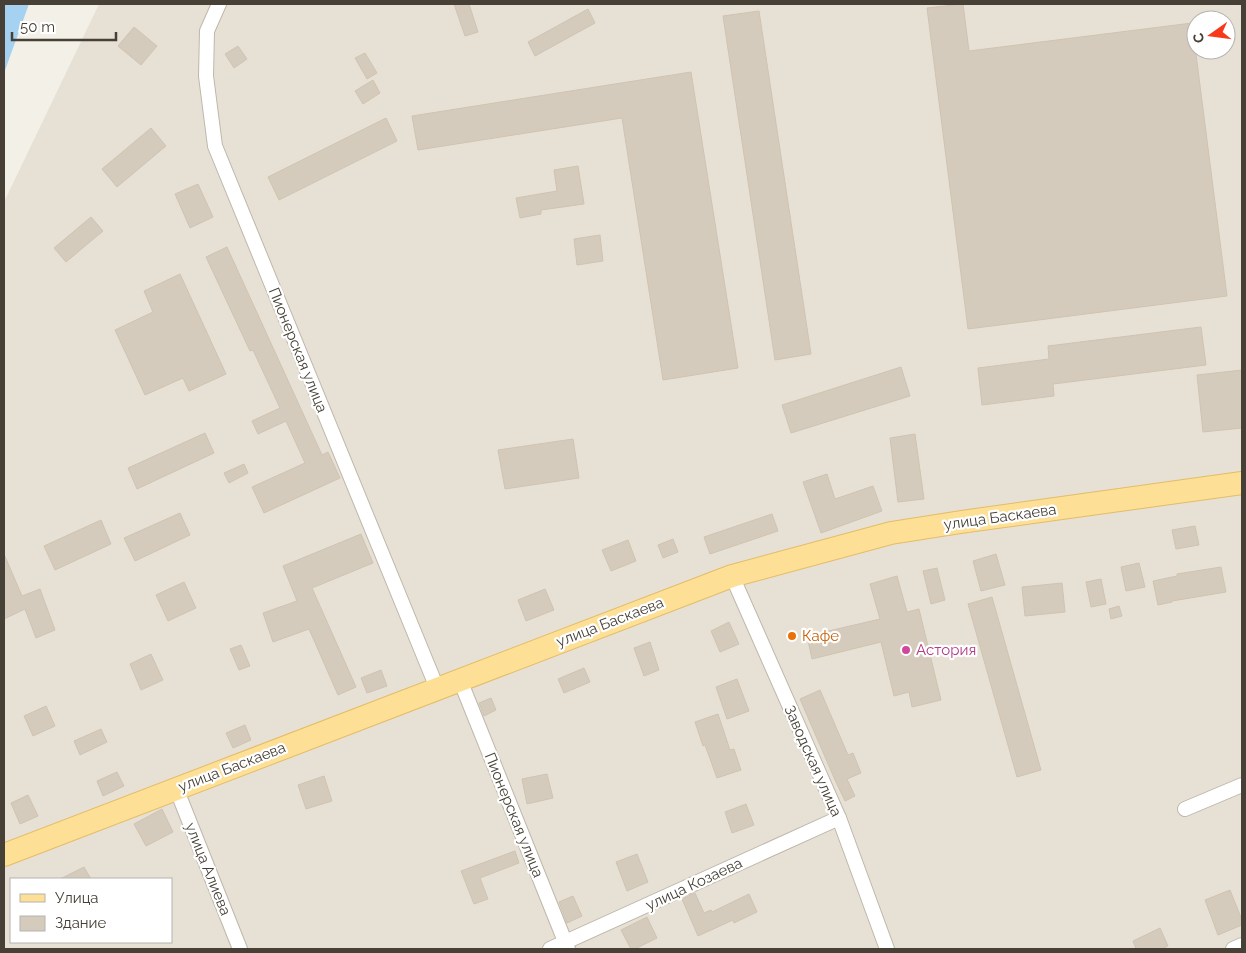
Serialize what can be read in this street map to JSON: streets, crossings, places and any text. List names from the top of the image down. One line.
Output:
{"streets":{"main road":["улица Баскаева"],"street":["Пионерская улица","Заводская улица","улица Алиева","улица Козаева"]},"crossings":[["Пионерская улица","улица Баскаева"],["Пионерская улица","улица Козаева"],["улица Баскаева","Заводская улица"],["улица Баскаева","улица Алиева"],["Заводская улица","улица Козаева"]],"places":["Кафе","Астория"],"legend":["Улица","Здание"],"scale_bar":"50 m","north":"left"}
